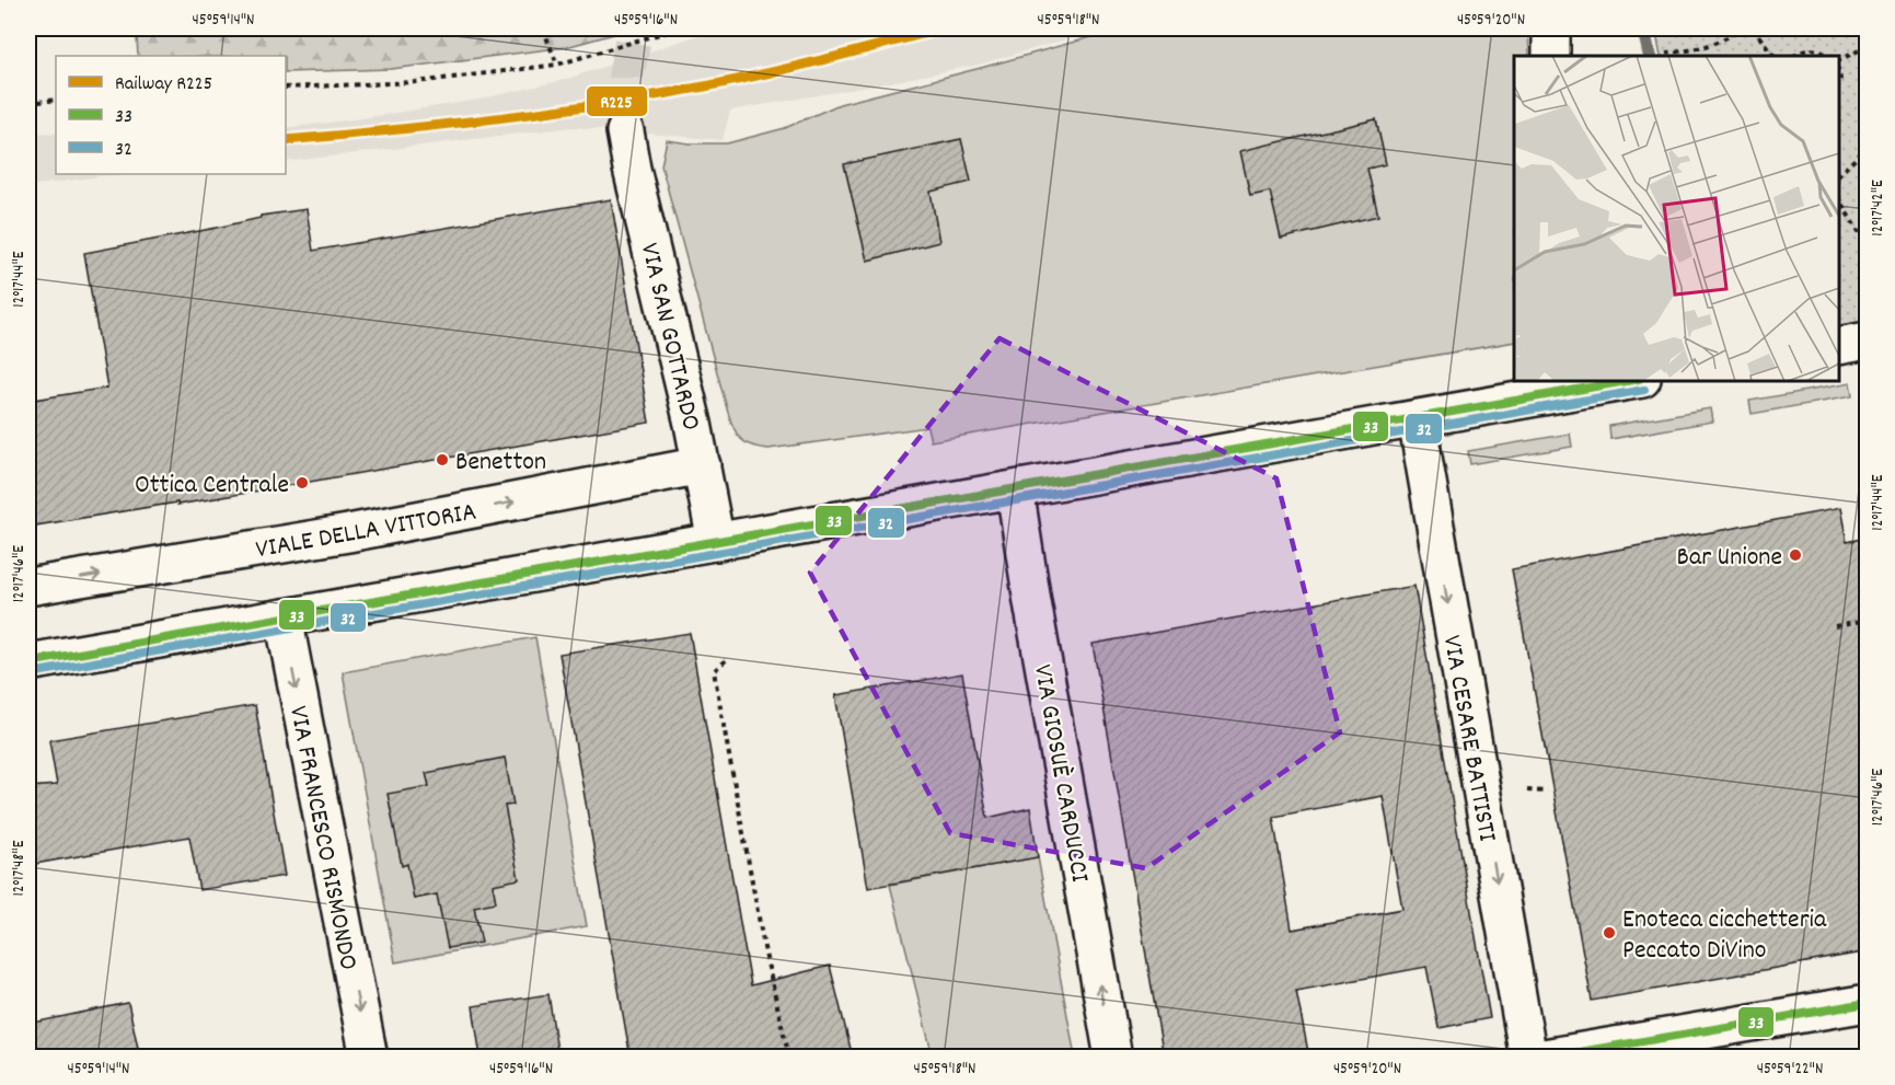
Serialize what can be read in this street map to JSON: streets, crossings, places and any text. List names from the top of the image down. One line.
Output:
{"streets":{"street":["VIA SAN GOTTARDO","VIALE DELLA VITTORIA","VIA CESARE BATTISTI","VIA GIOSUÈ CARDUCCI","VIA FRANCESCO RISMONDO"]},"crossings":[["VIA SAN GOTTARDO","VIALE DELLA VITTORIA"]],"one_way":["VIA CESARE BATTISTI","VIA GIOSUÈ CARDUCCI","VIA FRANCESCO RISMONDO"],"places":["Benetton","Ottica Centrale","Bar Unione","Enoteca cicchetteria Peccato DiVino"],"lines":["rail line R225","transit line 33","transit line 32"],"legend":["Railway R225","33","32"],"coordinates":["45°59'14\"N","45°59'16\"N","45°59'18\"N","45°59'20\"N","12°17'42\"E","12°17'44\"E","12°17'46\"E","12°17'48\"E","45°59'22\"N"]}
